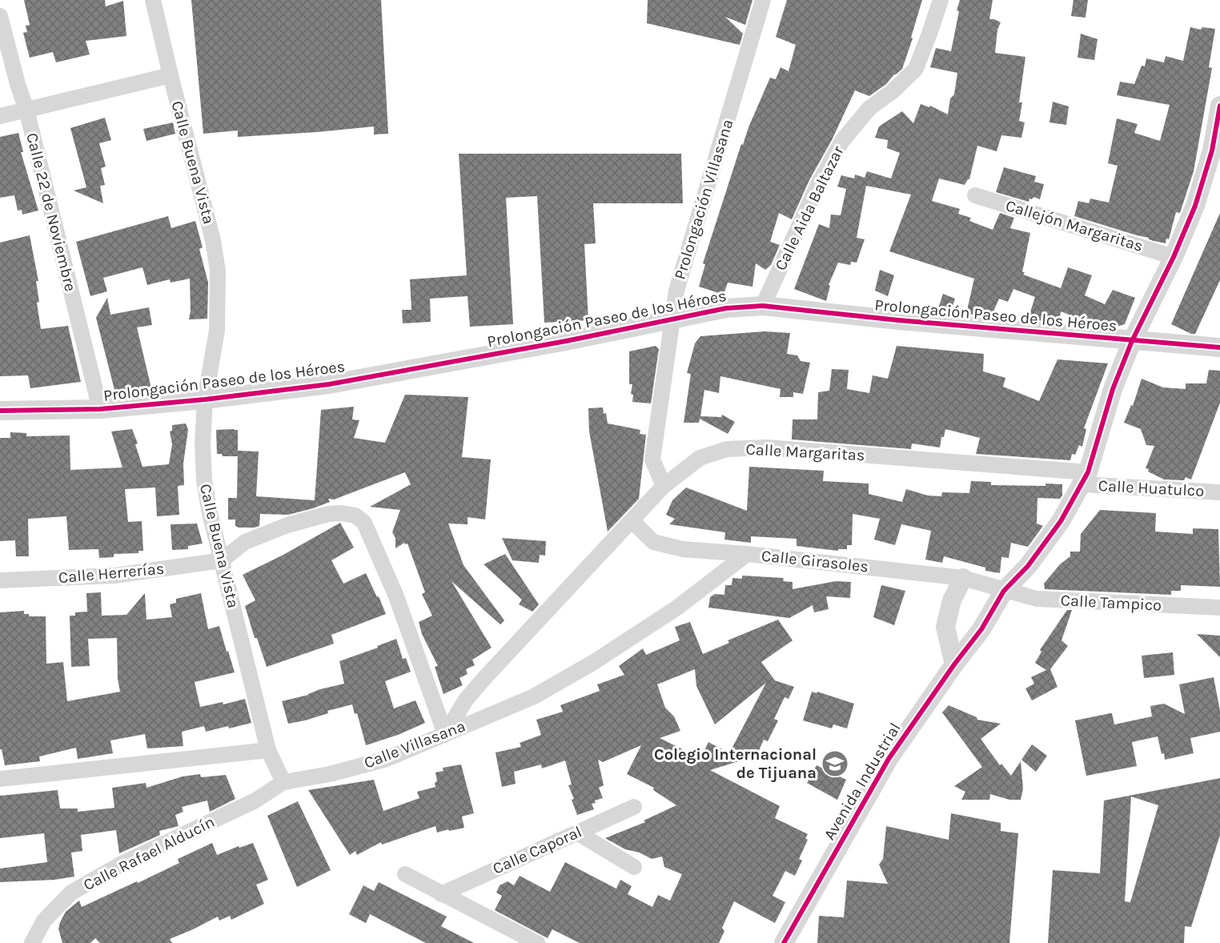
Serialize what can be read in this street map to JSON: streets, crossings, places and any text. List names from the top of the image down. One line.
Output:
{"streets":{"street":["Calle Buena Vista","Prolongación Villasana","Calle Aida Baltazar","Calle 22 de Noviembre","Callejón Margaritas","Prolongación Paseo de los Héroes","Calle Margaritas","Calle Huatulco","Calle Girasoles","Calle Herrerías","Calle Tampico","Calle Villasana","Avenida Industrial","Calle Caporal","Calle Rafael Alducín"]},"crossings":[["Calle Buena Vista","Prolongación Paseo de los Héroes"],["Calle Buena Vista","Calle Herrerías"],["Prolongación Villasana","Prolongación Paseo de los Héroes"],["Prolongación Villasana","Calle Margaritas"],["Calle Aida Baltazar","Prolongación Paseo de los Héroes"],["Calle 22 de Noviembre","Prolongación Paseo de los Héroes"],["Callejón Margaritas","Avenida Industrial"],["Prolongación Paseo de los Héroes","Avenida Industrial"],["Calle Margaritas","Calle Huatulco"],["Calle Margaritas","Calle Girasoles"],["Calle Margaritas","Calle Villasana"],["Calle Margaritas","Avenida Industrial"],["Calle Huatulco","Avenida Industrial"],["Calle Girasoles","Calle Tampico"],["Calle Girasoles","Calle Villasana"],["Calle Girasoles","Avenida Industrial"],["Calle Tampico","Avenida Industrial"],["Calle Villasana","Calle Rafael Alducín"]],"places":{"school or university":["Colegio Internacional de Tijuana"]}}
